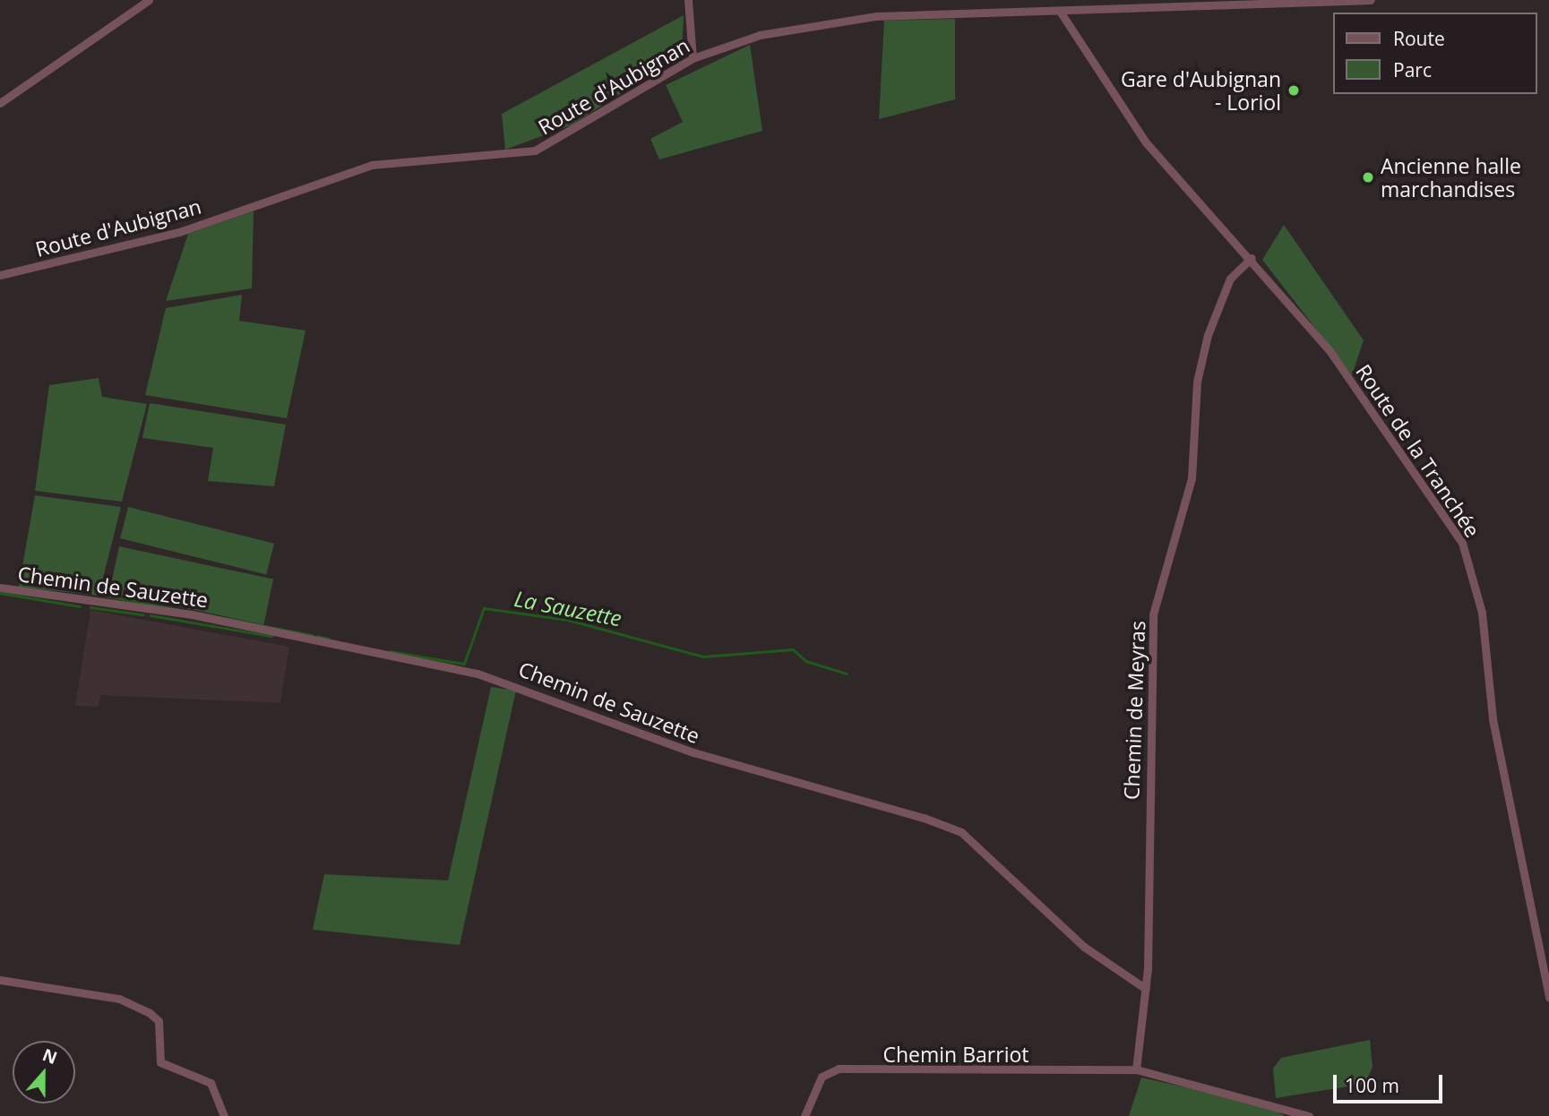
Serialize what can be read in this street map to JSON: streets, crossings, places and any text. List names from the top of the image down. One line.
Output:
{"streets":{"street":["Route d'Aubignan","Route de la Tranchée","Chemin de Sauzette","Chemin de Meyras","Chemin Barriot"]},"crossings":[["Route d'Aubignan","Route de la Tranchée"],["Route de la Tranchée","Chemin de Meyras"],["Chemin de Sauzette","Chemin de Meyras"],["Chemin de Meyras","Chemin Barriot"]],"water":["La Sauzette"],"places":["Gare d'Aubignan - Loriol","Ancienne halle marchandises"],"legend":["Route","Parc"],"scale_bar":"100 m","north":"top"}
